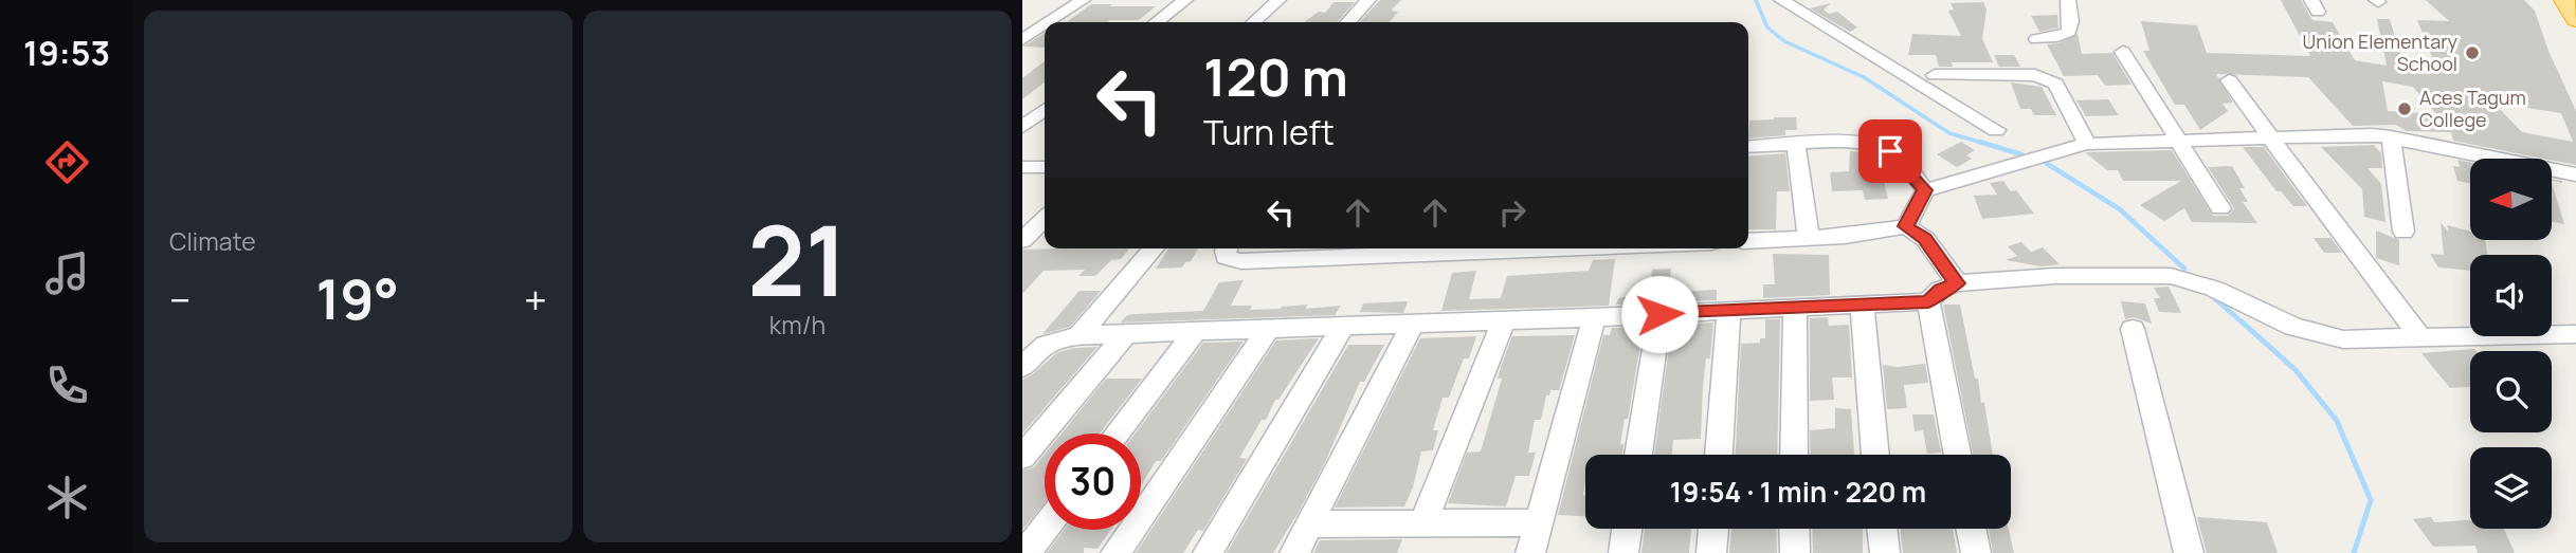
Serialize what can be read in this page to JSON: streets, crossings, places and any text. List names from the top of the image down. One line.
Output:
{"places":["Union Elementary School","Aces Tagum College"],"north":"left","page":{"tabs":"19:53","tile":["Climate",["21","km/h"]],"turn":["120 m","Turn left"],"heat":["−","19°","+"],"limit":"30","trip":"19:54 · 1 min · 220 m"}}
